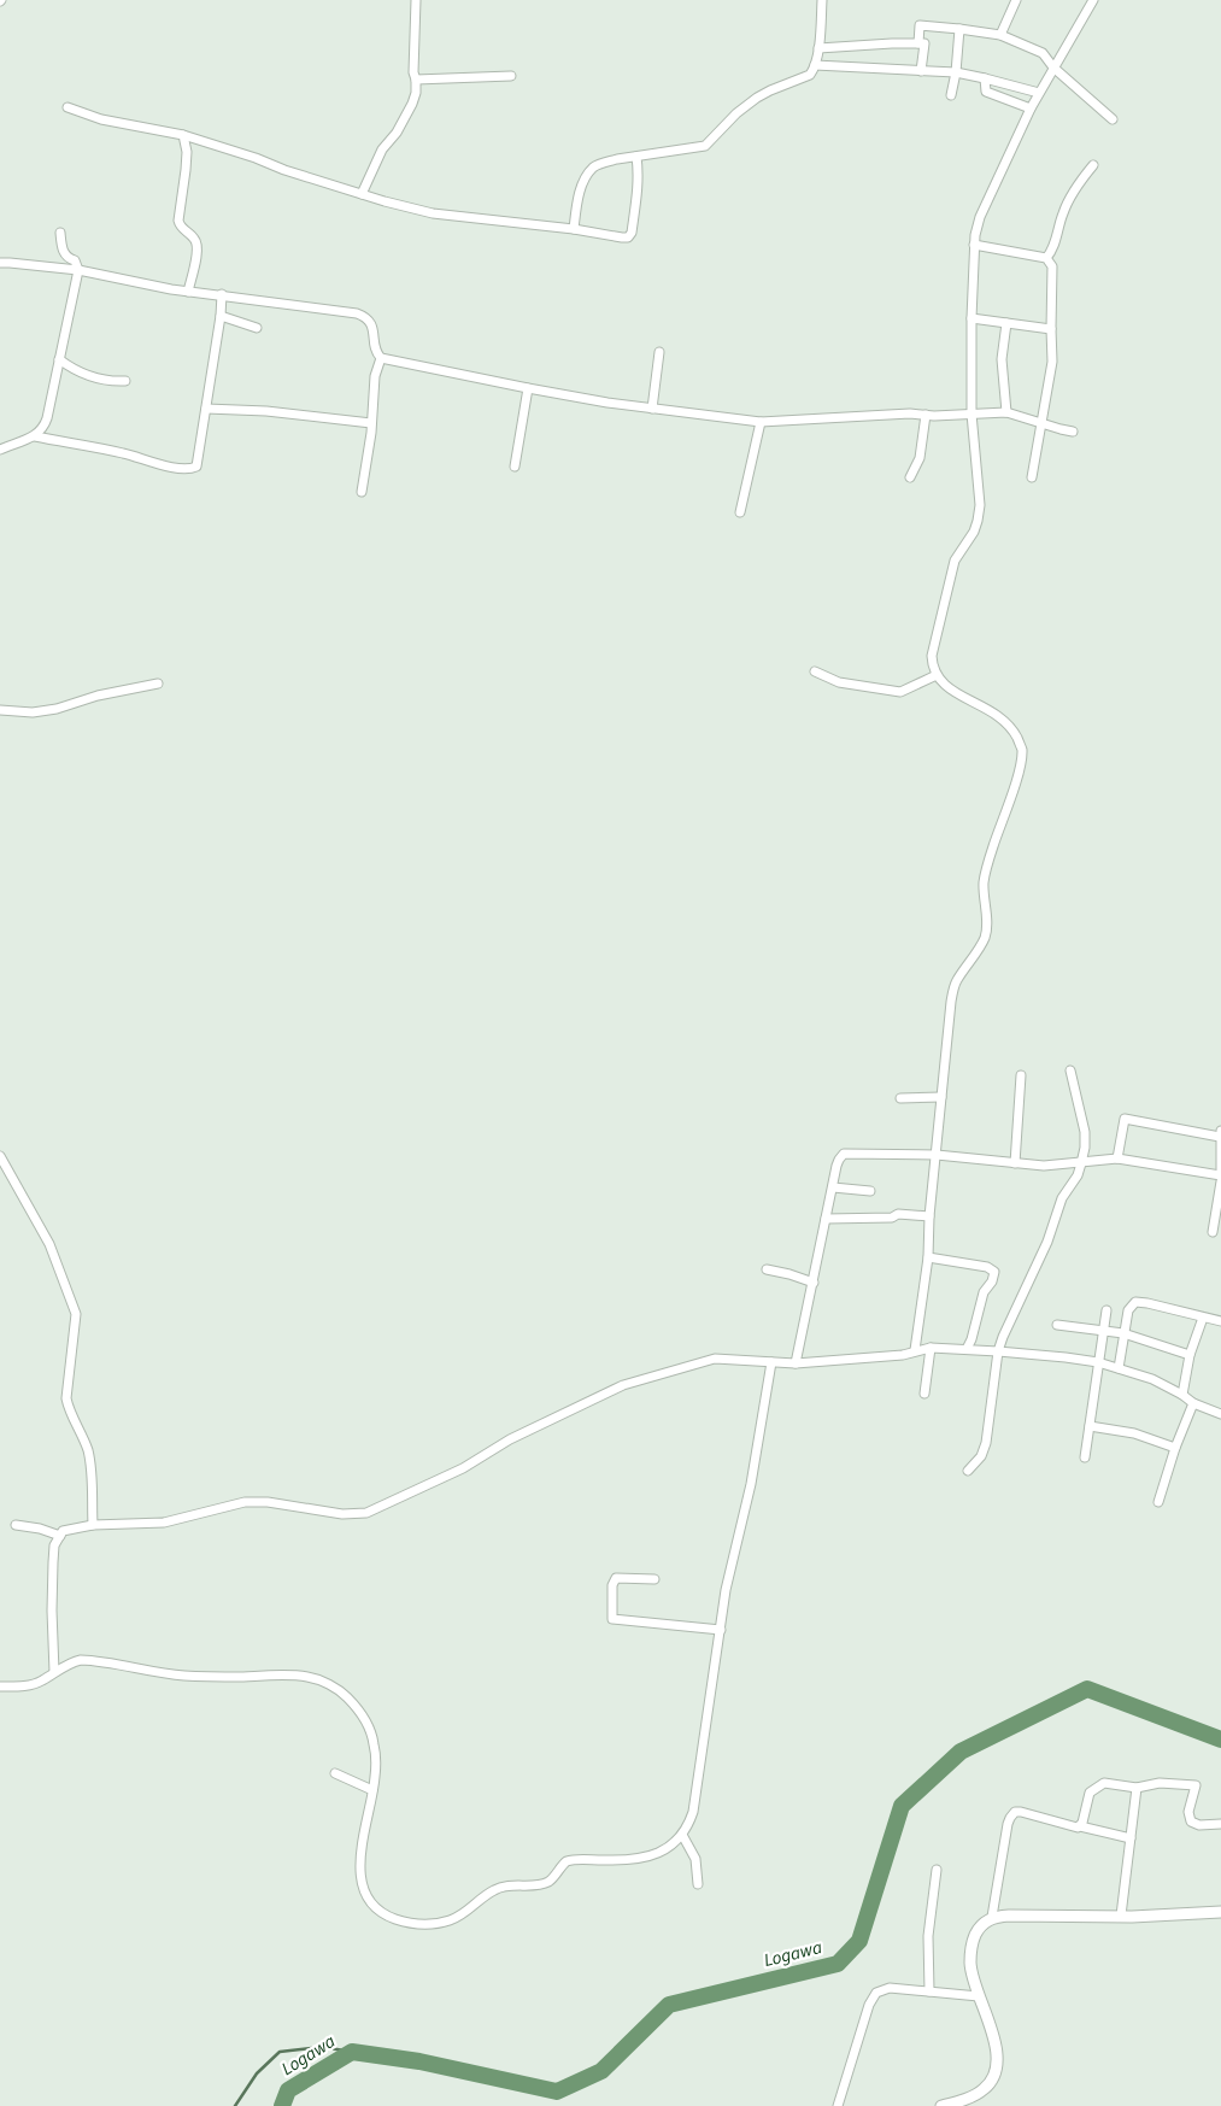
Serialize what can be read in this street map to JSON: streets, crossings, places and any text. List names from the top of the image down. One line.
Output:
{"water":["Logawa"]}
